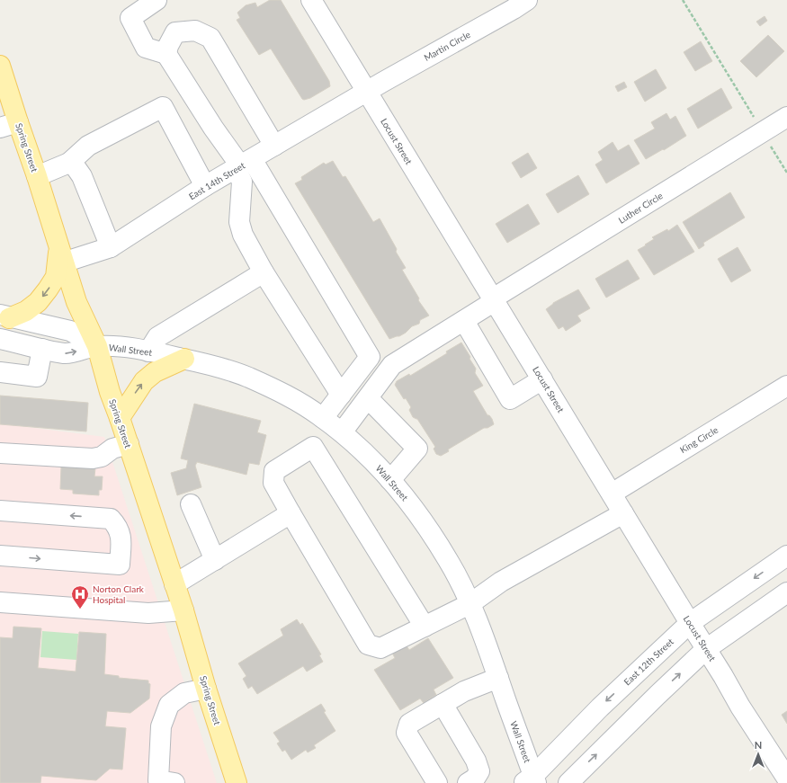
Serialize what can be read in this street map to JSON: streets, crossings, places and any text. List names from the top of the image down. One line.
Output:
{"streets":{"main road":["Spring Street"],"street":["Martin Circle","Locust Street","East 14th Street","Luther Circle","Wall Street","King Circle","East 12th Street"]},"crossings":[["Martin Circle","Locust Street"],["Martin Circle","East 14th Street"],["Locust Street","East 14th Street"],["Locust Street","Luther Circle"],["Locust Street","King Circle"],["Locust Street","East 12th Street"],["Spring Street","East 14th Street"],["Spring Street","Wall Street"],["Luther Circle","Wall Street"],["Wall Street","East 12th Street"]],"places":{"hospital":["Norton Clark Hospital"]},"north":"top"}
